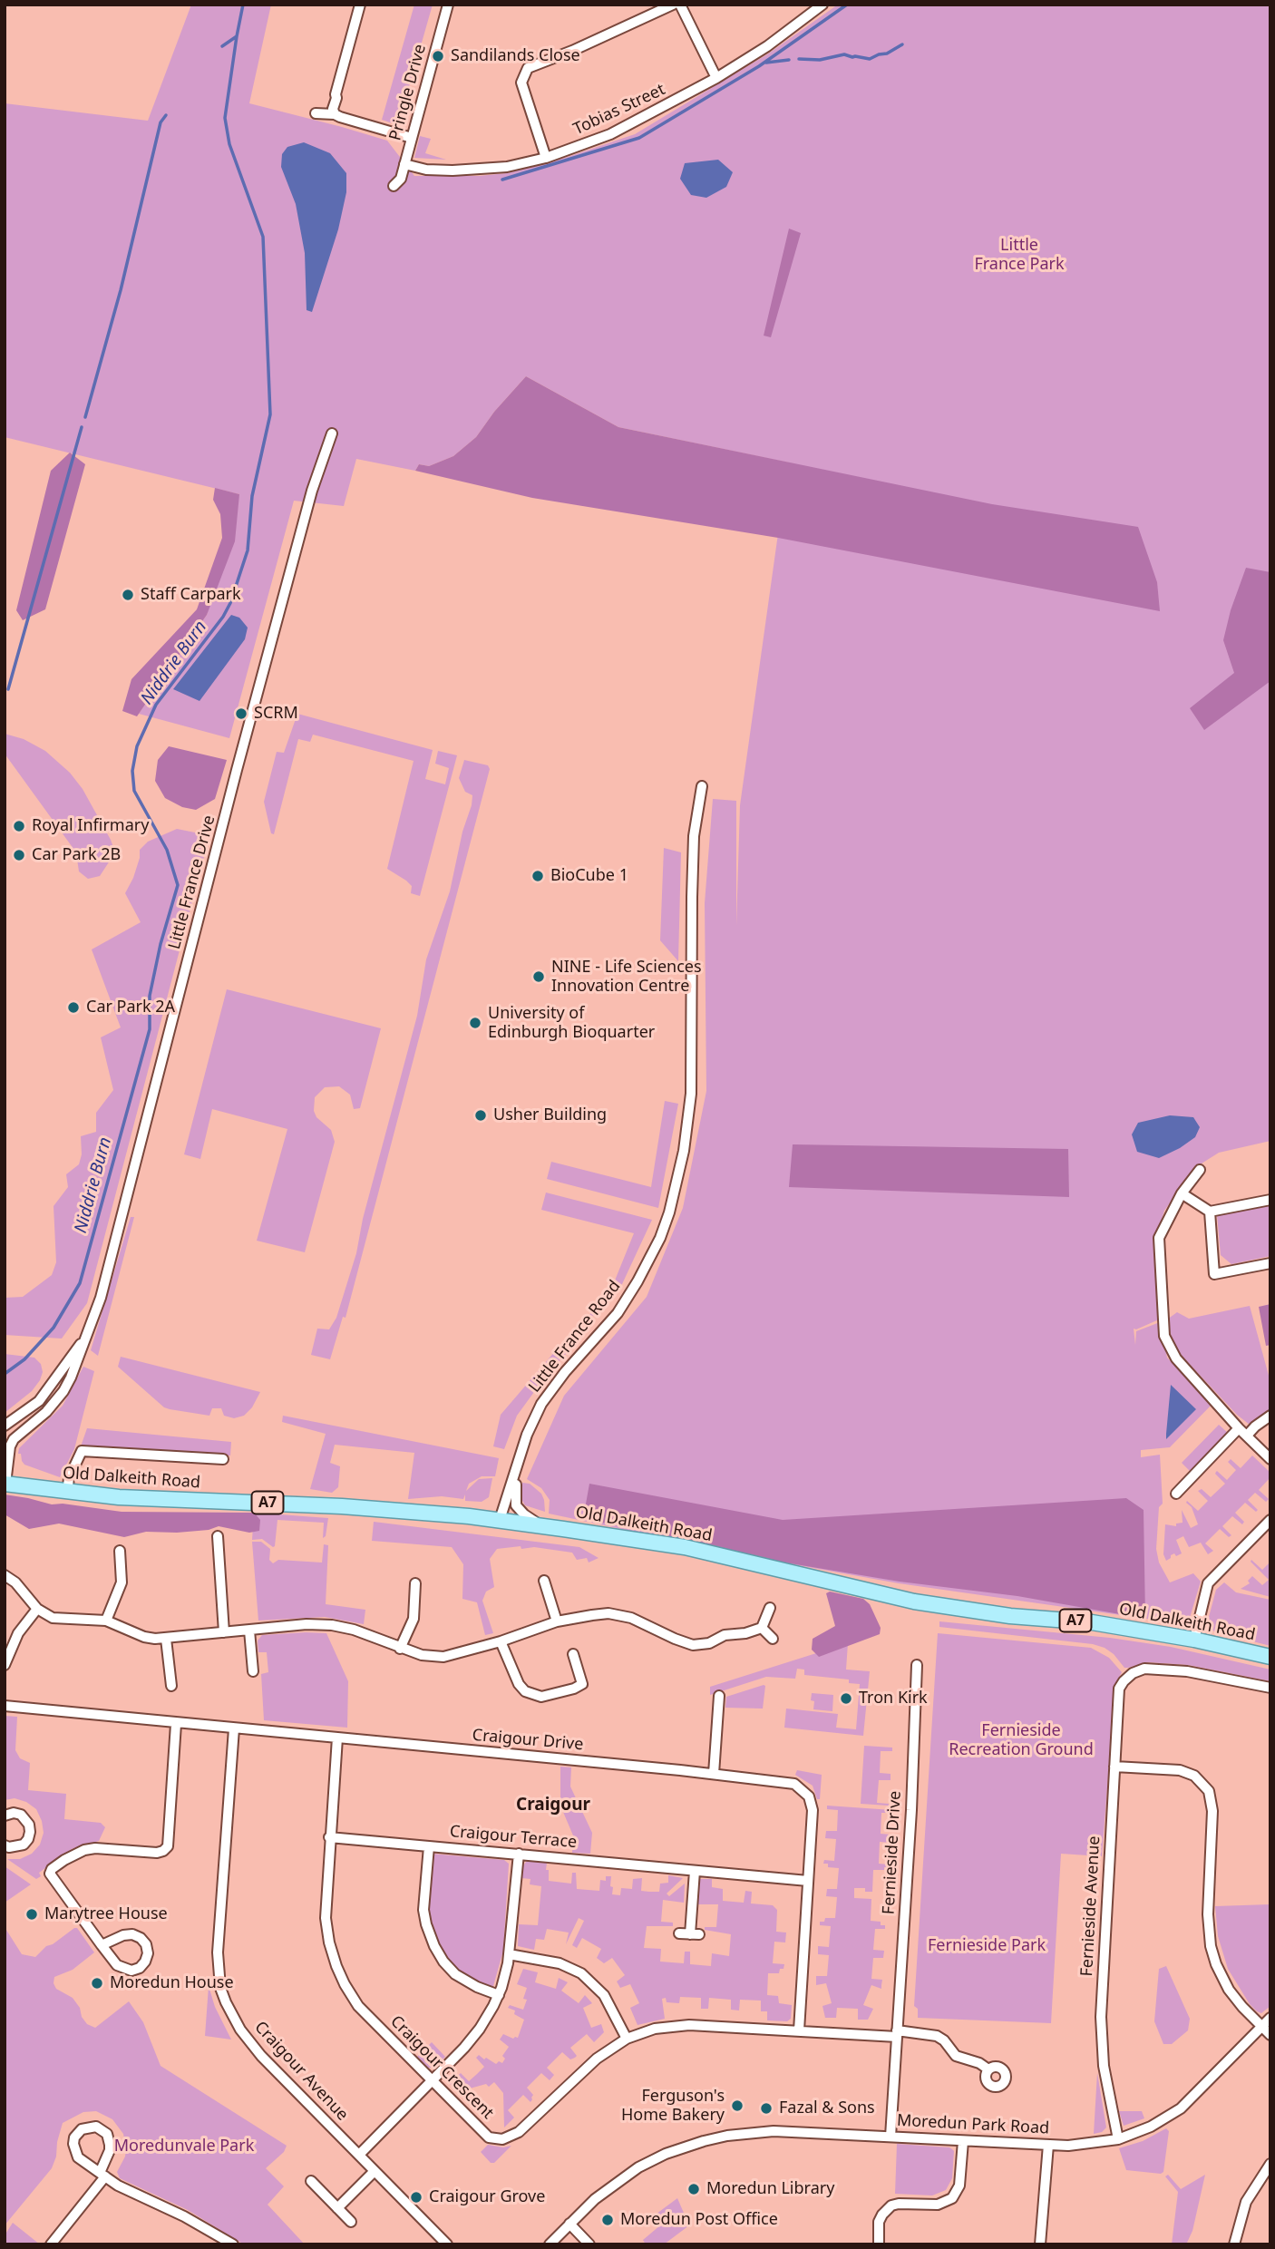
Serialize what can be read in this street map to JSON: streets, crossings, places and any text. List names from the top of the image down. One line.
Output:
{"streets":{"main road":["Old Dalkeith Road","A7"],"street":["Pringle Drive","Tobias Street","Little France Drive","Little France Road","Craigour Drive","Craigour Terrace","Fernieside Drive","Fernieside Avenue","Craigour Crescent","Craigour Avenue","Moredun Park Road"]},"crossings":[["Pringle Drive","Tobias Street"],["Little France Drive","Old Dalkeith Road"],["Little France Road","Old Dalkeith Road"],["Craigour Drive","Craigour Terrace"],["Craigour Drive","Craigour Crescent"],["Craigour Drive","Craigour Avenue"],["Craigour Terrace","Craigour Crescent"],["Fernieside Drive","Craigour Crescent"],["Fernieside Drive","Moredun Park Road"],["Fernieside Avenue","Moredun Park Road"]],"districts":["Craigour"],"water":["Niddrie Burn"],"parks":["Little France Park","Fernieside Recreation Ground","Fernieside Park","Moredunvale Park"],"places":["Sandilands Close","Staff Carpark","SCRM","Royal Infirmary","Car Park 2B","BioCube 1","NINE - Life Sciences Innovation Centre","Car Park 2A","University of Edinburgh Bioquarter","Usher Building","Tron Kirk","Marytree House","Moredun House","Ferguson's Home Bakery","Fazal & Sons","Moredun Library","Craigour Grove","Moredun Post Office"]}
